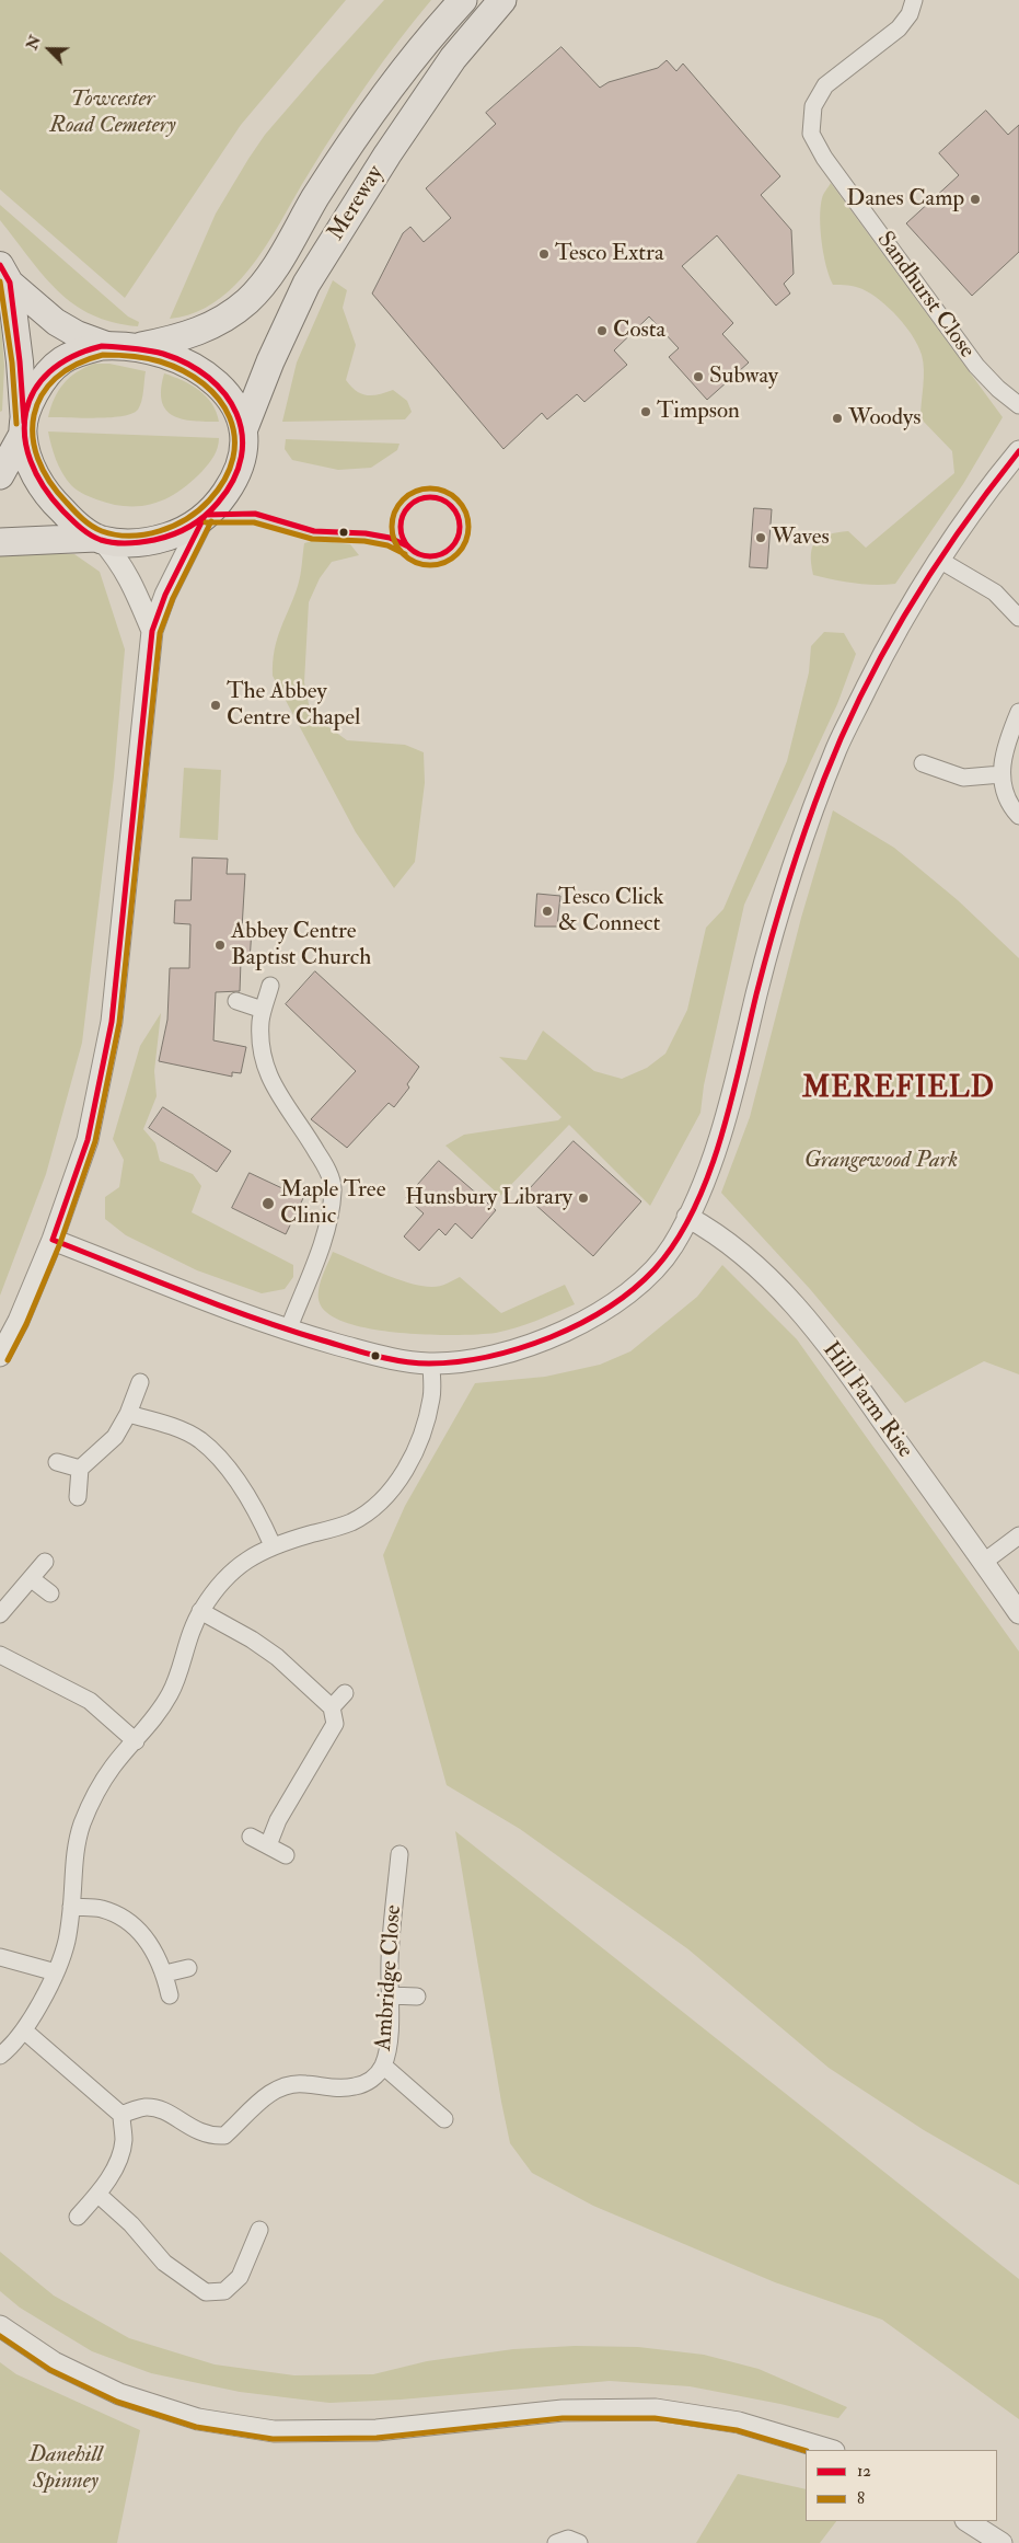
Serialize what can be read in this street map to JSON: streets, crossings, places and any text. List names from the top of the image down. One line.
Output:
{"streets":{"highway":["Mereway"],"street":["Sandhurst Close","Hill Farm Rise","Ambridge Close"]},"districts":["MEREFIELD"],"parks":["Towcester Road Cemetery","Grangewood Park","Danehill Spinney"],"places":["Danes Camp","Tesco Extra","Costa","Subway","Timpson","Woodys","Waves","The Abbey Centre Chapel","Tesco Click & Connect","Abbey Centre Baptist Church","Hunsbury Library","Maple Tree Clinic"],"lines":["transit line 12","transit line 8"],"legend":["12","8"],"north":"top left"}
